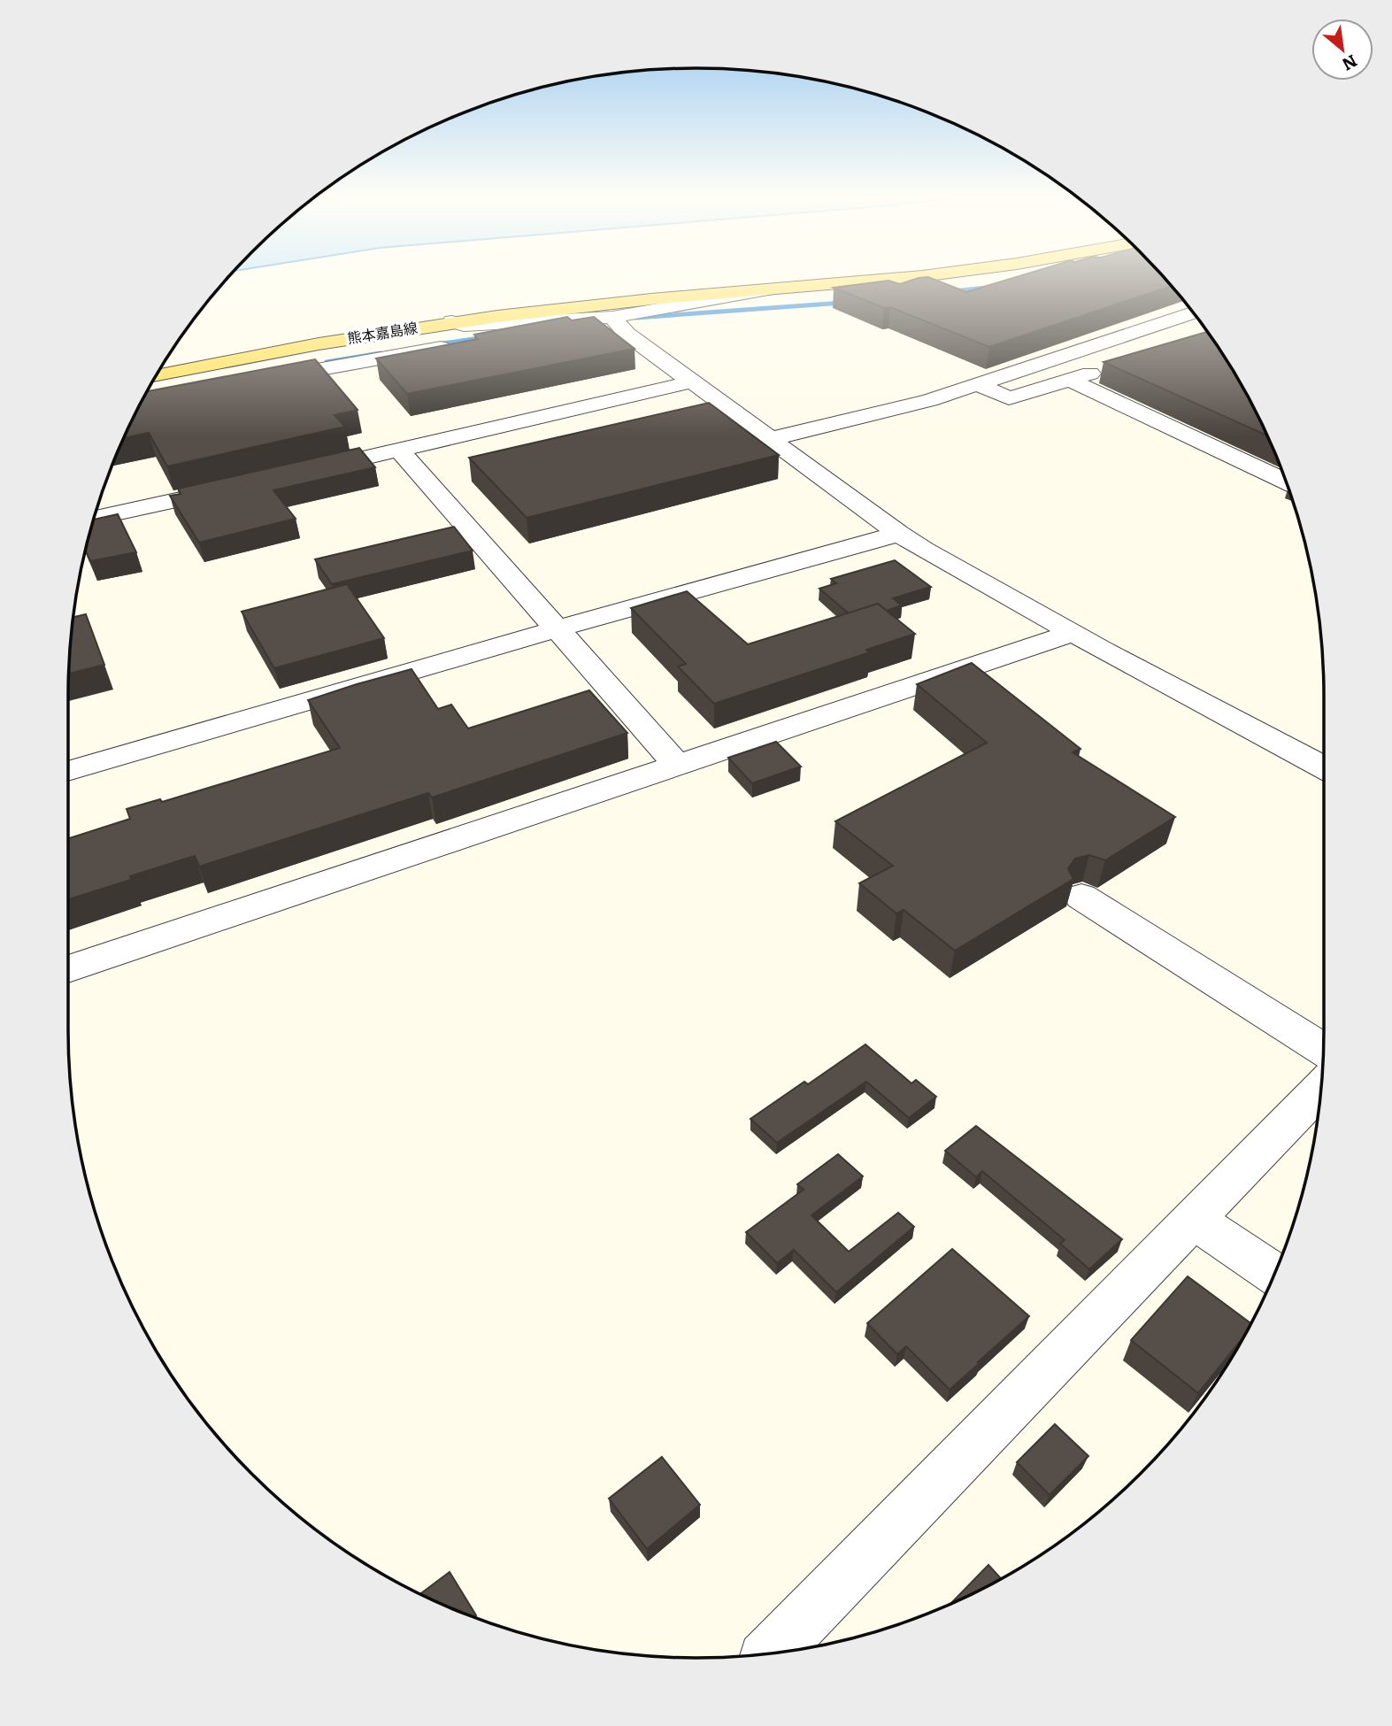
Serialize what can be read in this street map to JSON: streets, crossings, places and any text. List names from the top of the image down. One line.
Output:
{"streets":{"main road":["熊本嘉島線"]},"north":"bottom right"}
